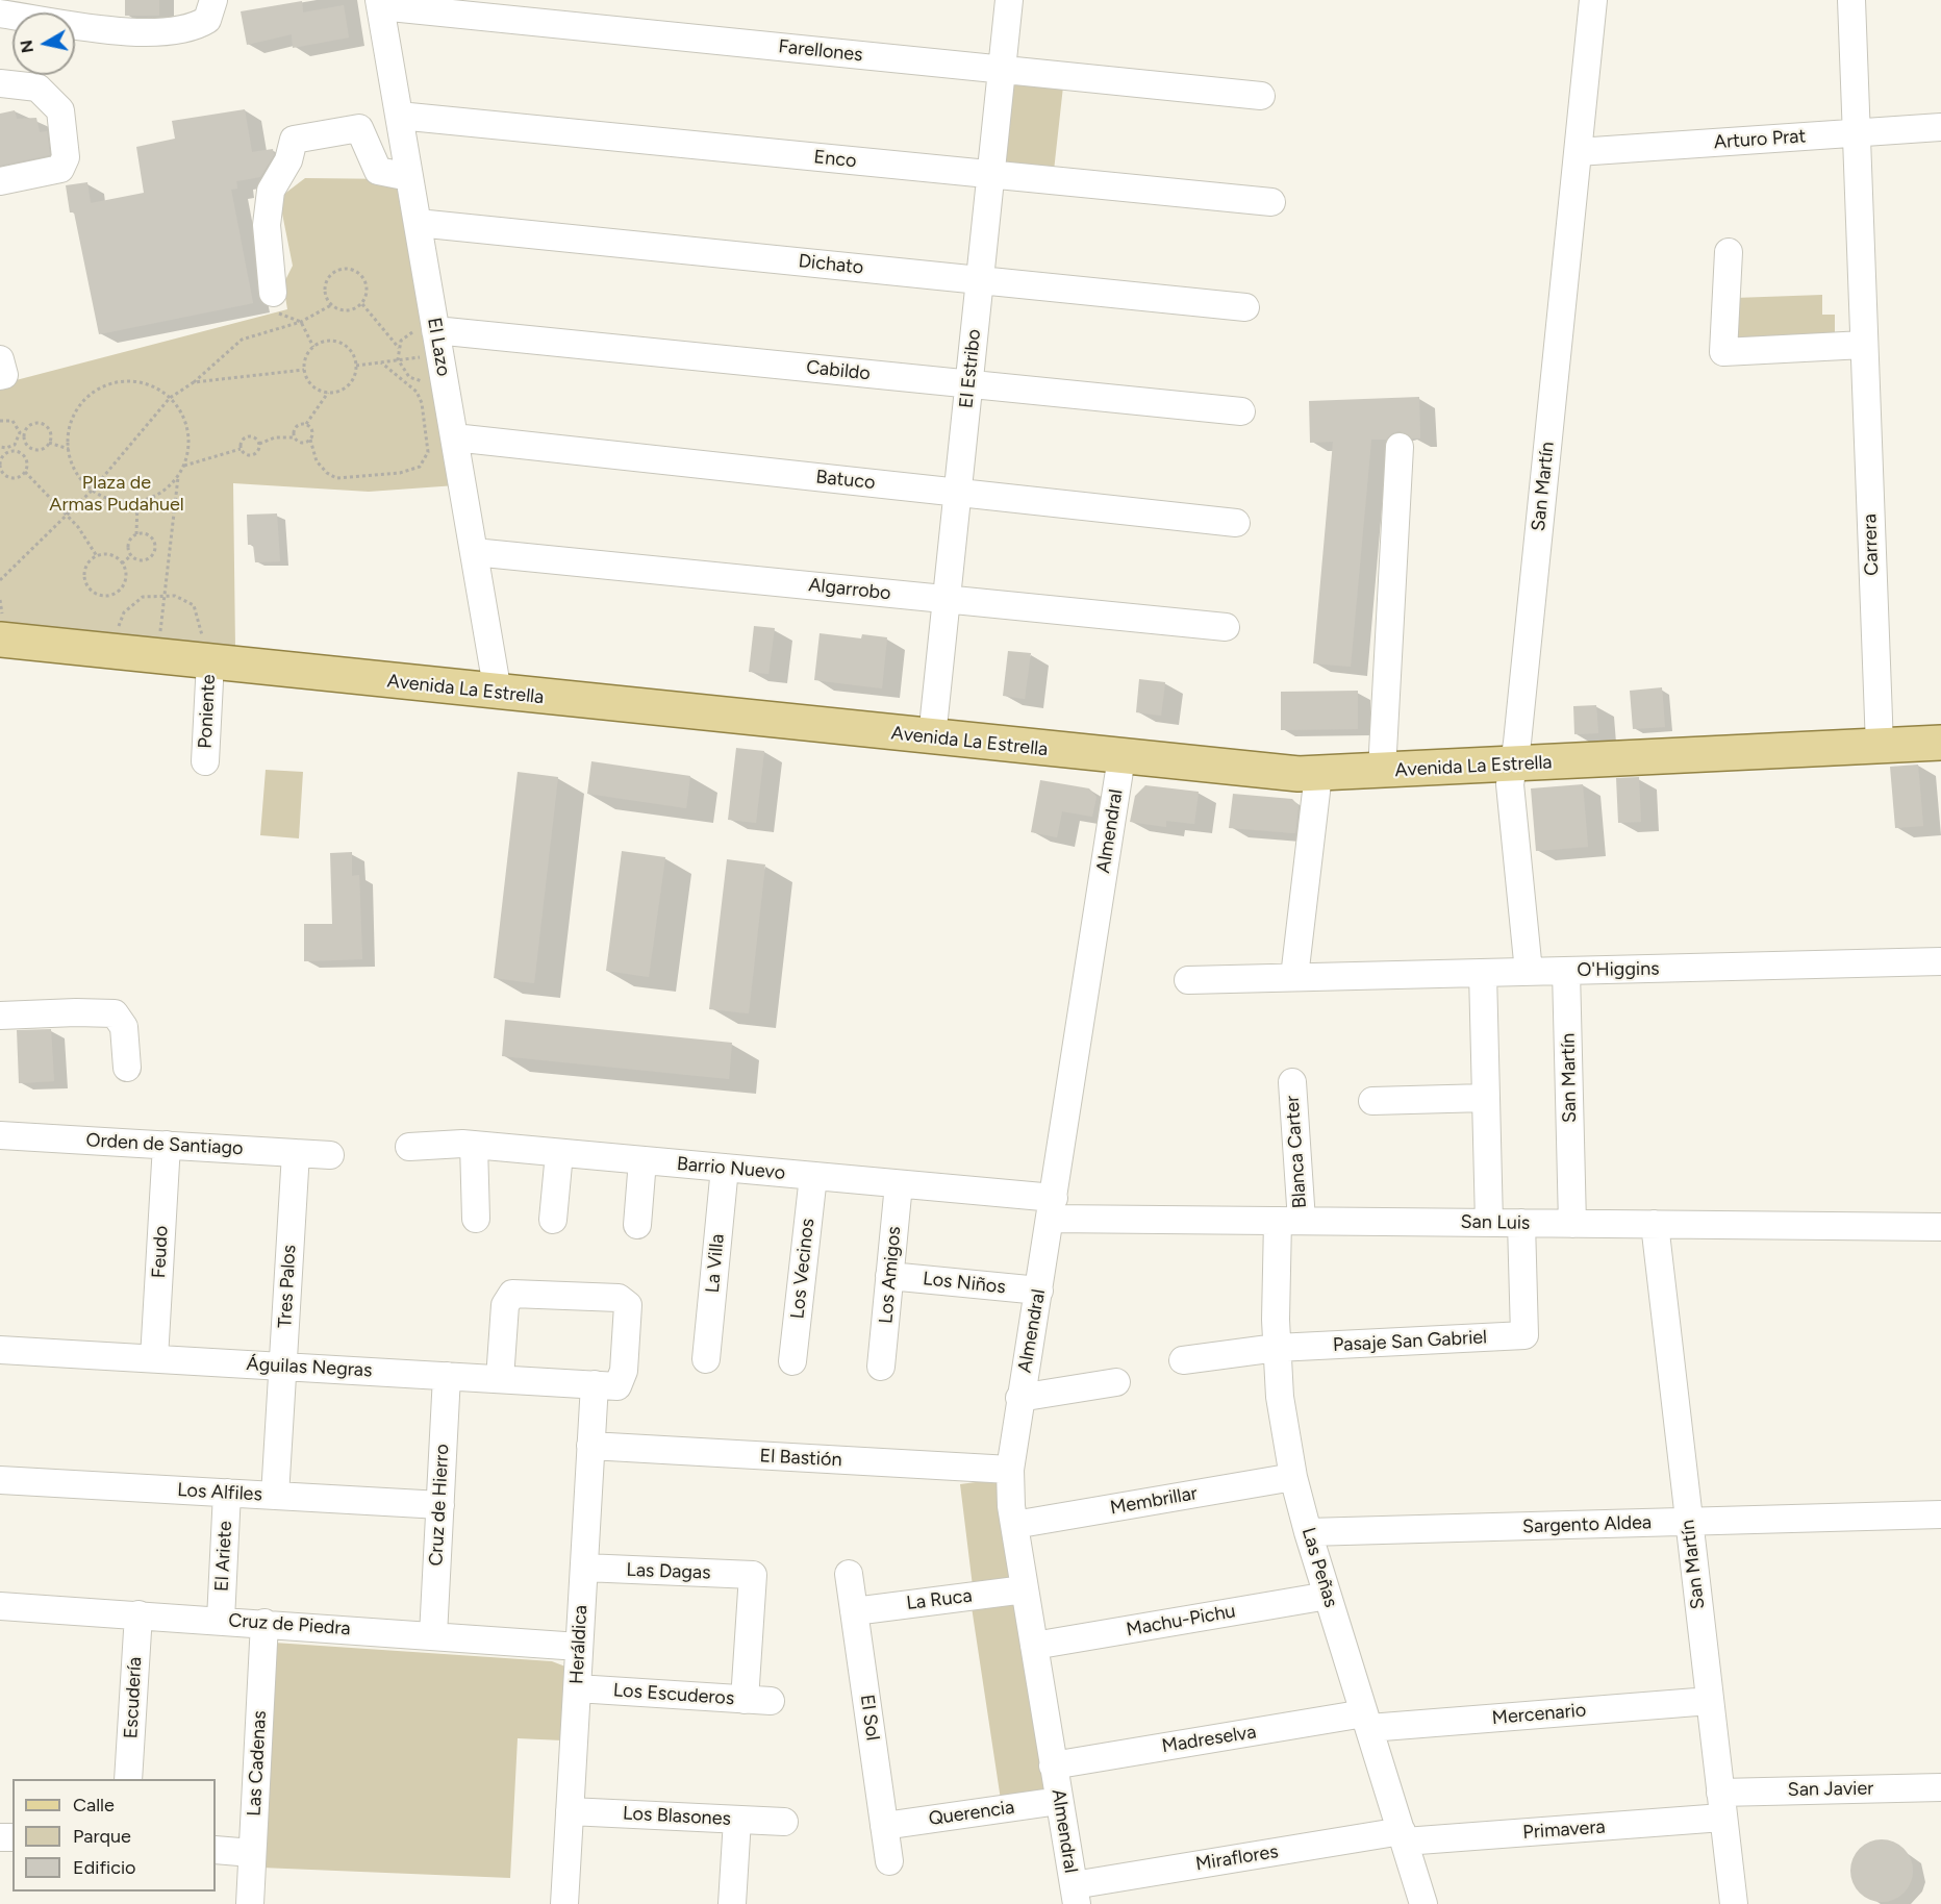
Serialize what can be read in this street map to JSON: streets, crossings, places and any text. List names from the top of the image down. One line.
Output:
{"streets":{"main road":["Avenida La Estrella"],"street":["Farellones","Arturo Prat","Enco","Dichato","El Lazo","El Estribo","Cabildo","Batuco","San Martín","Carrera","Algarrobo","Poniente","Almendral","O'Higgins","Orden de Santiago","Blanca Carter","Barrio Nuevo","San Luis","Feudo","La Villa","Los Vecinos","Los Amigos","Los Niños","Tres Palos","Pasaje San Gabriel","Águilas Negras","El Bastión","Los Alfiles","Membrillar","Cruz de Hierro","Sargento Aldea","El Ariete","Las Peñas","Las Dagas","La Ruca","Machu-Pichu","Cruz de Piedra","Heráldica","Los Escuderos","Escudería","Mercenario","El Sol","Madreselva","Las Cadenas","San Javier","Querencia","Los Blasones","Primavera","Miraflores"]},"crossings":[["Farellones","El Lazo"],["Farellones","El Estribo"],["Arturo Prat","San Martín"],["Arturo Prat","Carrera"],["Enco","El Lazo"],["Enco","El Estribo"],["Dichato","El Lazo"],["Dichato","El Estribo"],["El Lazo","Cabildo"],["El Lazo","Batuco"],["El Lazo","Algarrobo"],["El Lazo","Avenida La Estrella"],["El Estribo","Cabildo"],["El Estribo","Batuco"],["El Estribo","Algarrobo"],["El Estribo","Avenida La Estrella"],["San Martín","Avenida La Estrella"],["San Martín","O'Higgins"],["San Martín","San Luis"],["San Martín","Sargento Aldea"],["San Martín","Mercenario"],["San Martín","San Javier"],["San Martín","Primavera"],["Carrera","Avenida La Estrella"],["Avenida La Estrella","Poniente"],["Avenida La Estrella","Almendral"],["Almendral","Barrio Nuevo"],["Almendral","San Luis"],["Almendral","Los Niños"],["Almendral","El Bastión"],["Almendral","Membrillar"],["Almendral","La Ruca"],["Almendral","Machu-Pichu"],["Almendral","Madreselva"],["Almendral","Querencia"],["Almendral","Miraflores"],["Orden de Santiago","Feudo"],["Orden de Santiago","Tres Palos"],["Blanca Carter","San Luis"],["Blanca Carter","Las Peñas"],["Barrio Nuevo","San Luis"],["Barrio Nuevo","La Villa"],["Barrio Nuevo","Los Vecinos"],["Barrio Nuevo","Los Amigos"],["San Luis","Pasaje San Gabriel"],["San Luis","Las Peñas"],["Feudo","Águilas Negras"],["Los Amigos","Los Niños"],["Tres Palos","Águilas Negras"],["Tres Palos","Los Alfiles"],["Pasaje San Gabriel","Las Peñas"],["Águilas Negras","Cruz de Hierro"],["Águilas Negras","Heráldica"],["El Bastión","Heráldica"],["Los Alfiles","Cruz de Hierro"],["Los Alfiles","El Ariete"],["Membrillar","Las Peñas"],["Cruz de Hierro","Cruz de Piedra"],["Sargento Aldea","Las Peñas"],["El Ariete","Cruz de Piedra"],["Las Peñas","Machu-Pichu"],["Las Peñas","Mercenario"],["Las Peñas","Madreselva"],["Las Peñas","Primavera"],["Las Peñas","Miraflores"],["Las Dagas","Heráldica"],["Las Dagas","Los Escuderos"],["La Ruca","El Sol"],["Cruz de Piedra","Heráldica"],["Cruz de Piedra","Escudería"],["Cruz de Piedra","Las Cadenas"],["Heráldica","Los Escuderos"],["Heráldica","Los Blasones"],["Mercenario","Madreselva"],["El Sol","Querencia"],["San Javier","Primavera"],["Primavera","Miraflores"]],"parks":["Plaza de Armas Pudahuel"],"legend":["Calle","Parque","Edificio"],"north":"left"}
